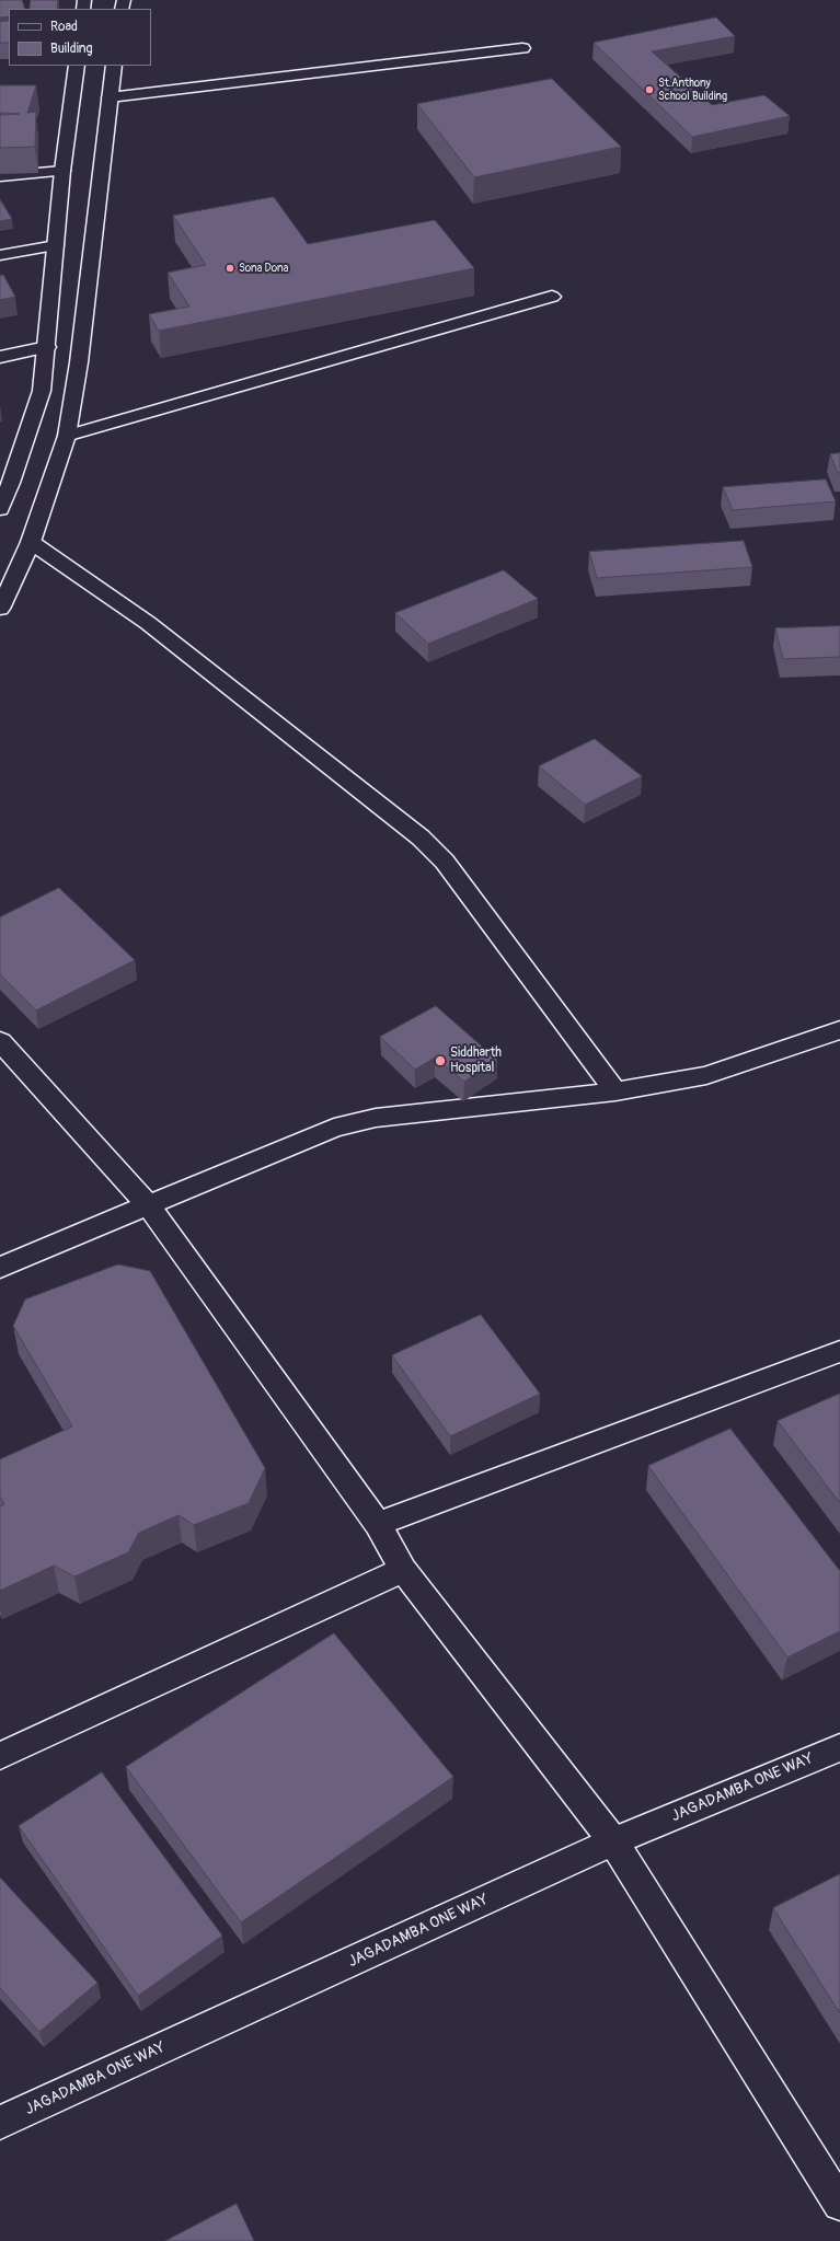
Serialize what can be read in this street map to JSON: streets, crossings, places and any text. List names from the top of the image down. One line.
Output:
{"streets":{"street":["JAGADAMBA ONE WAY"]},"places":["St.Anthony School Building","Sona Dona","Siddharth Hospital"],"legend":["Road","Building"]}
